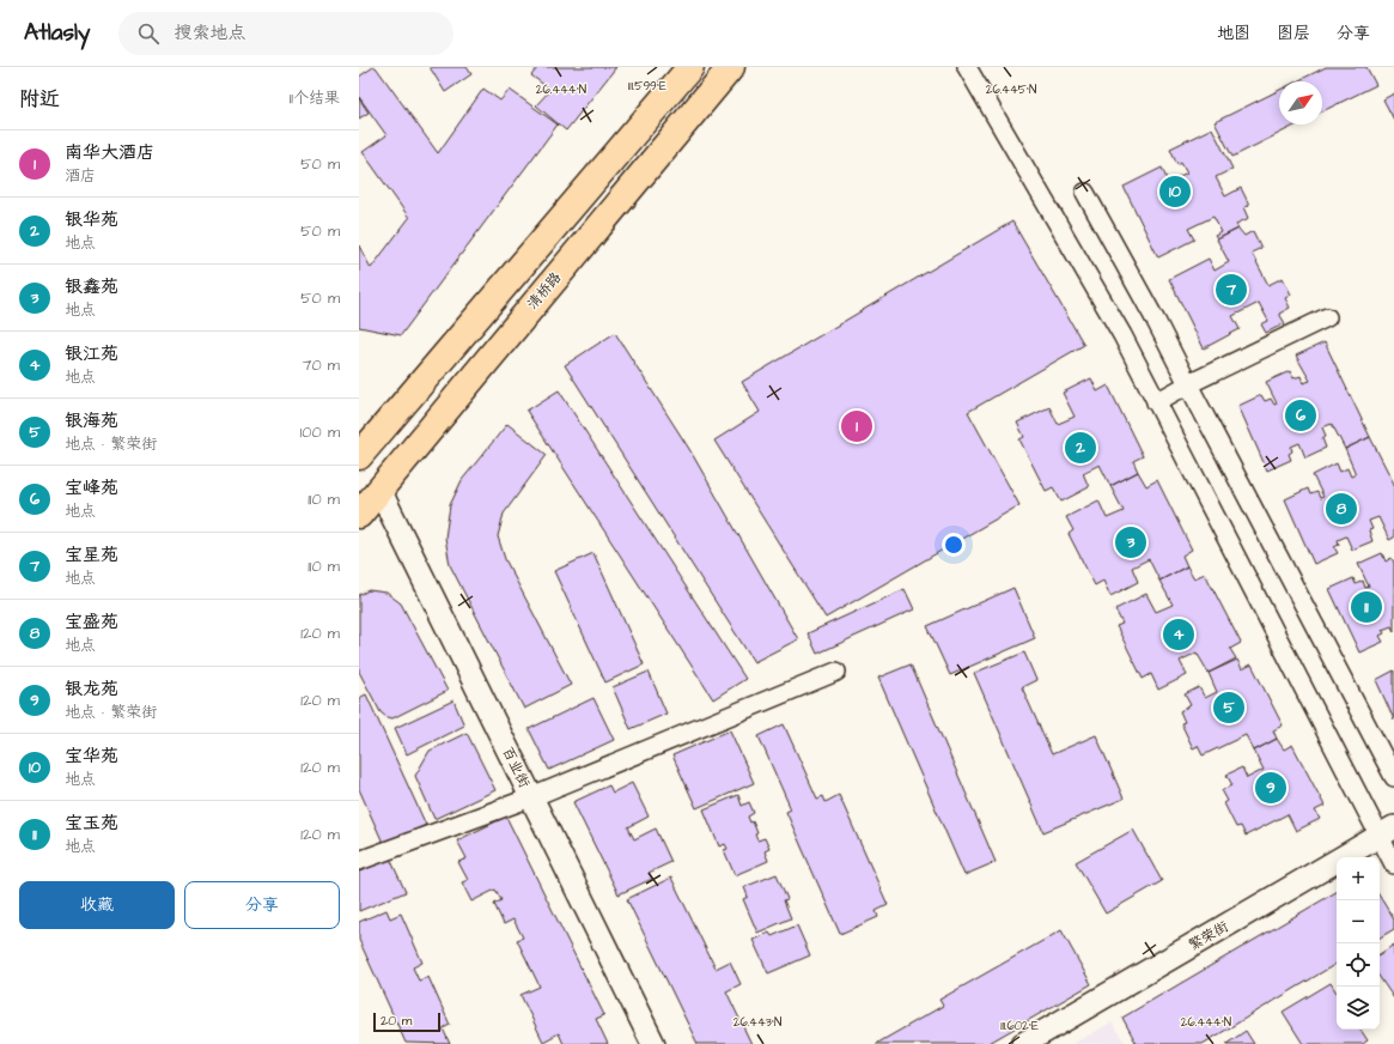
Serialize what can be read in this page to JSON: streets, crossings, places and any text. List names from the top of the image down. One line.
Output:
{"streets":{"main road":["清桥路"],"street":["百业街","繁荣街"]},"crossings":[["清桥路","百业街"]],"scale_bar":"20 m","north":"top right","page":{"header":"Atlasly","search":"搜索地点","nav":["地图","图层","分享"],"heading":["附近","11个结果"],"list":[{"mark":"1","name":"南华大酒店","note":"酒店","value":"50 m"},{"mark":"2","name":"银华苑","note":"地点","value":"50 m"},{"mark":"3","name":"银鑫苑","note":"地点","value":"50 m"},{"mark":"4","name":"银江苑","note":"地点","value":"70 m"},{"mark":"5","name":"银海苑","note":"地点 · 繁荣街","value":"100 m"},{"mark":"6","name":"宝峰苑","note":"地点","value":"110 m"},{"mark":"7","name":"宝星苑","note":"地点","value":"110 m"},{"mark":"8","name":"宝盛苑","note":"地点","value":"120 m"},{"mark":"9","name":"银龙苑","note":"地点 · 繁荣街","value":"120 m"},{"mark":"10","name":"宝华苑","note":"地点","value":"120 m"},{"mark":"11","name":"宝玉苑","note":"地点","value":"120 m"}],"pins":["10","7","6","1","2","8","3","11","4","5","9"],"map_buttons":["+","−"],"buttons":["收藏","分享"],"scale":"20 m"},"coordinates":["111.599°E","26.444°N","26.445°N","26.443°N","111.602°E"]}
